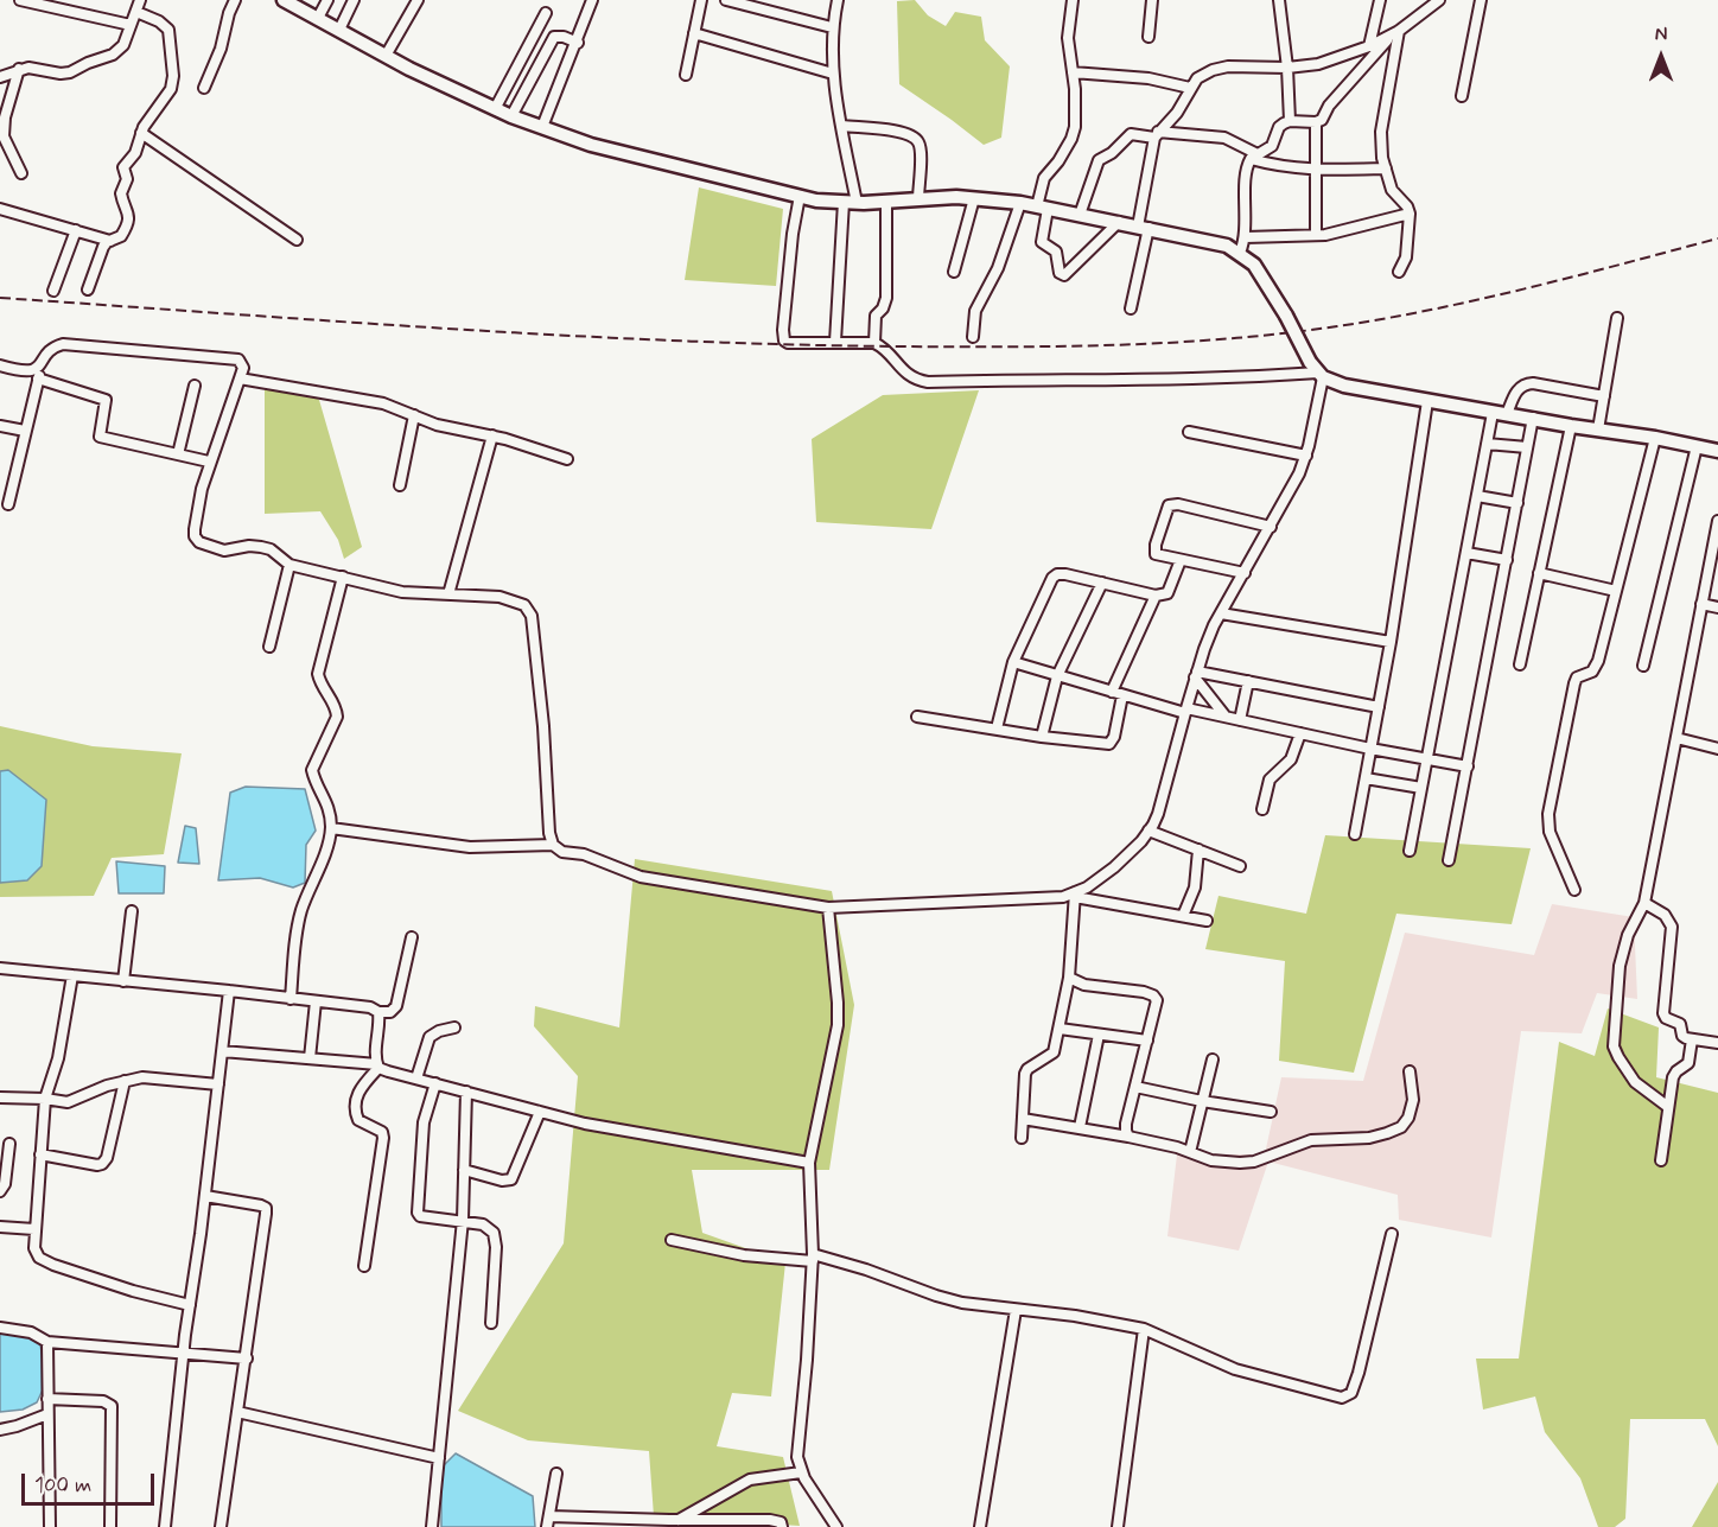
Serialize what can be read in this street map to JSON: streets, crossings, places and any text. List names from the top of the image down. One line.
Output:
{"scale_bar":"100 m","north":"top"}
